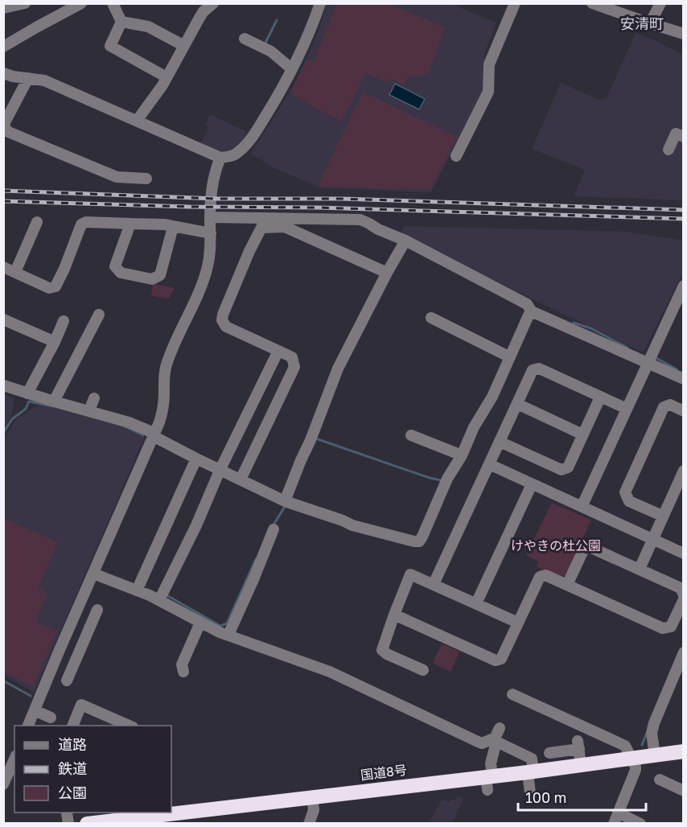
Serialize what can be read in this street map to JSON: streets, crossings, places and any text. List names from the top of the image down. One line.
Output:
{"streets":{"highway":["国道8号"]},"districts":["安清町"],"parks":["けやきの杜公園"],"legend":["道路","鉄道","公園"],"scale_bar":"100 m"}
